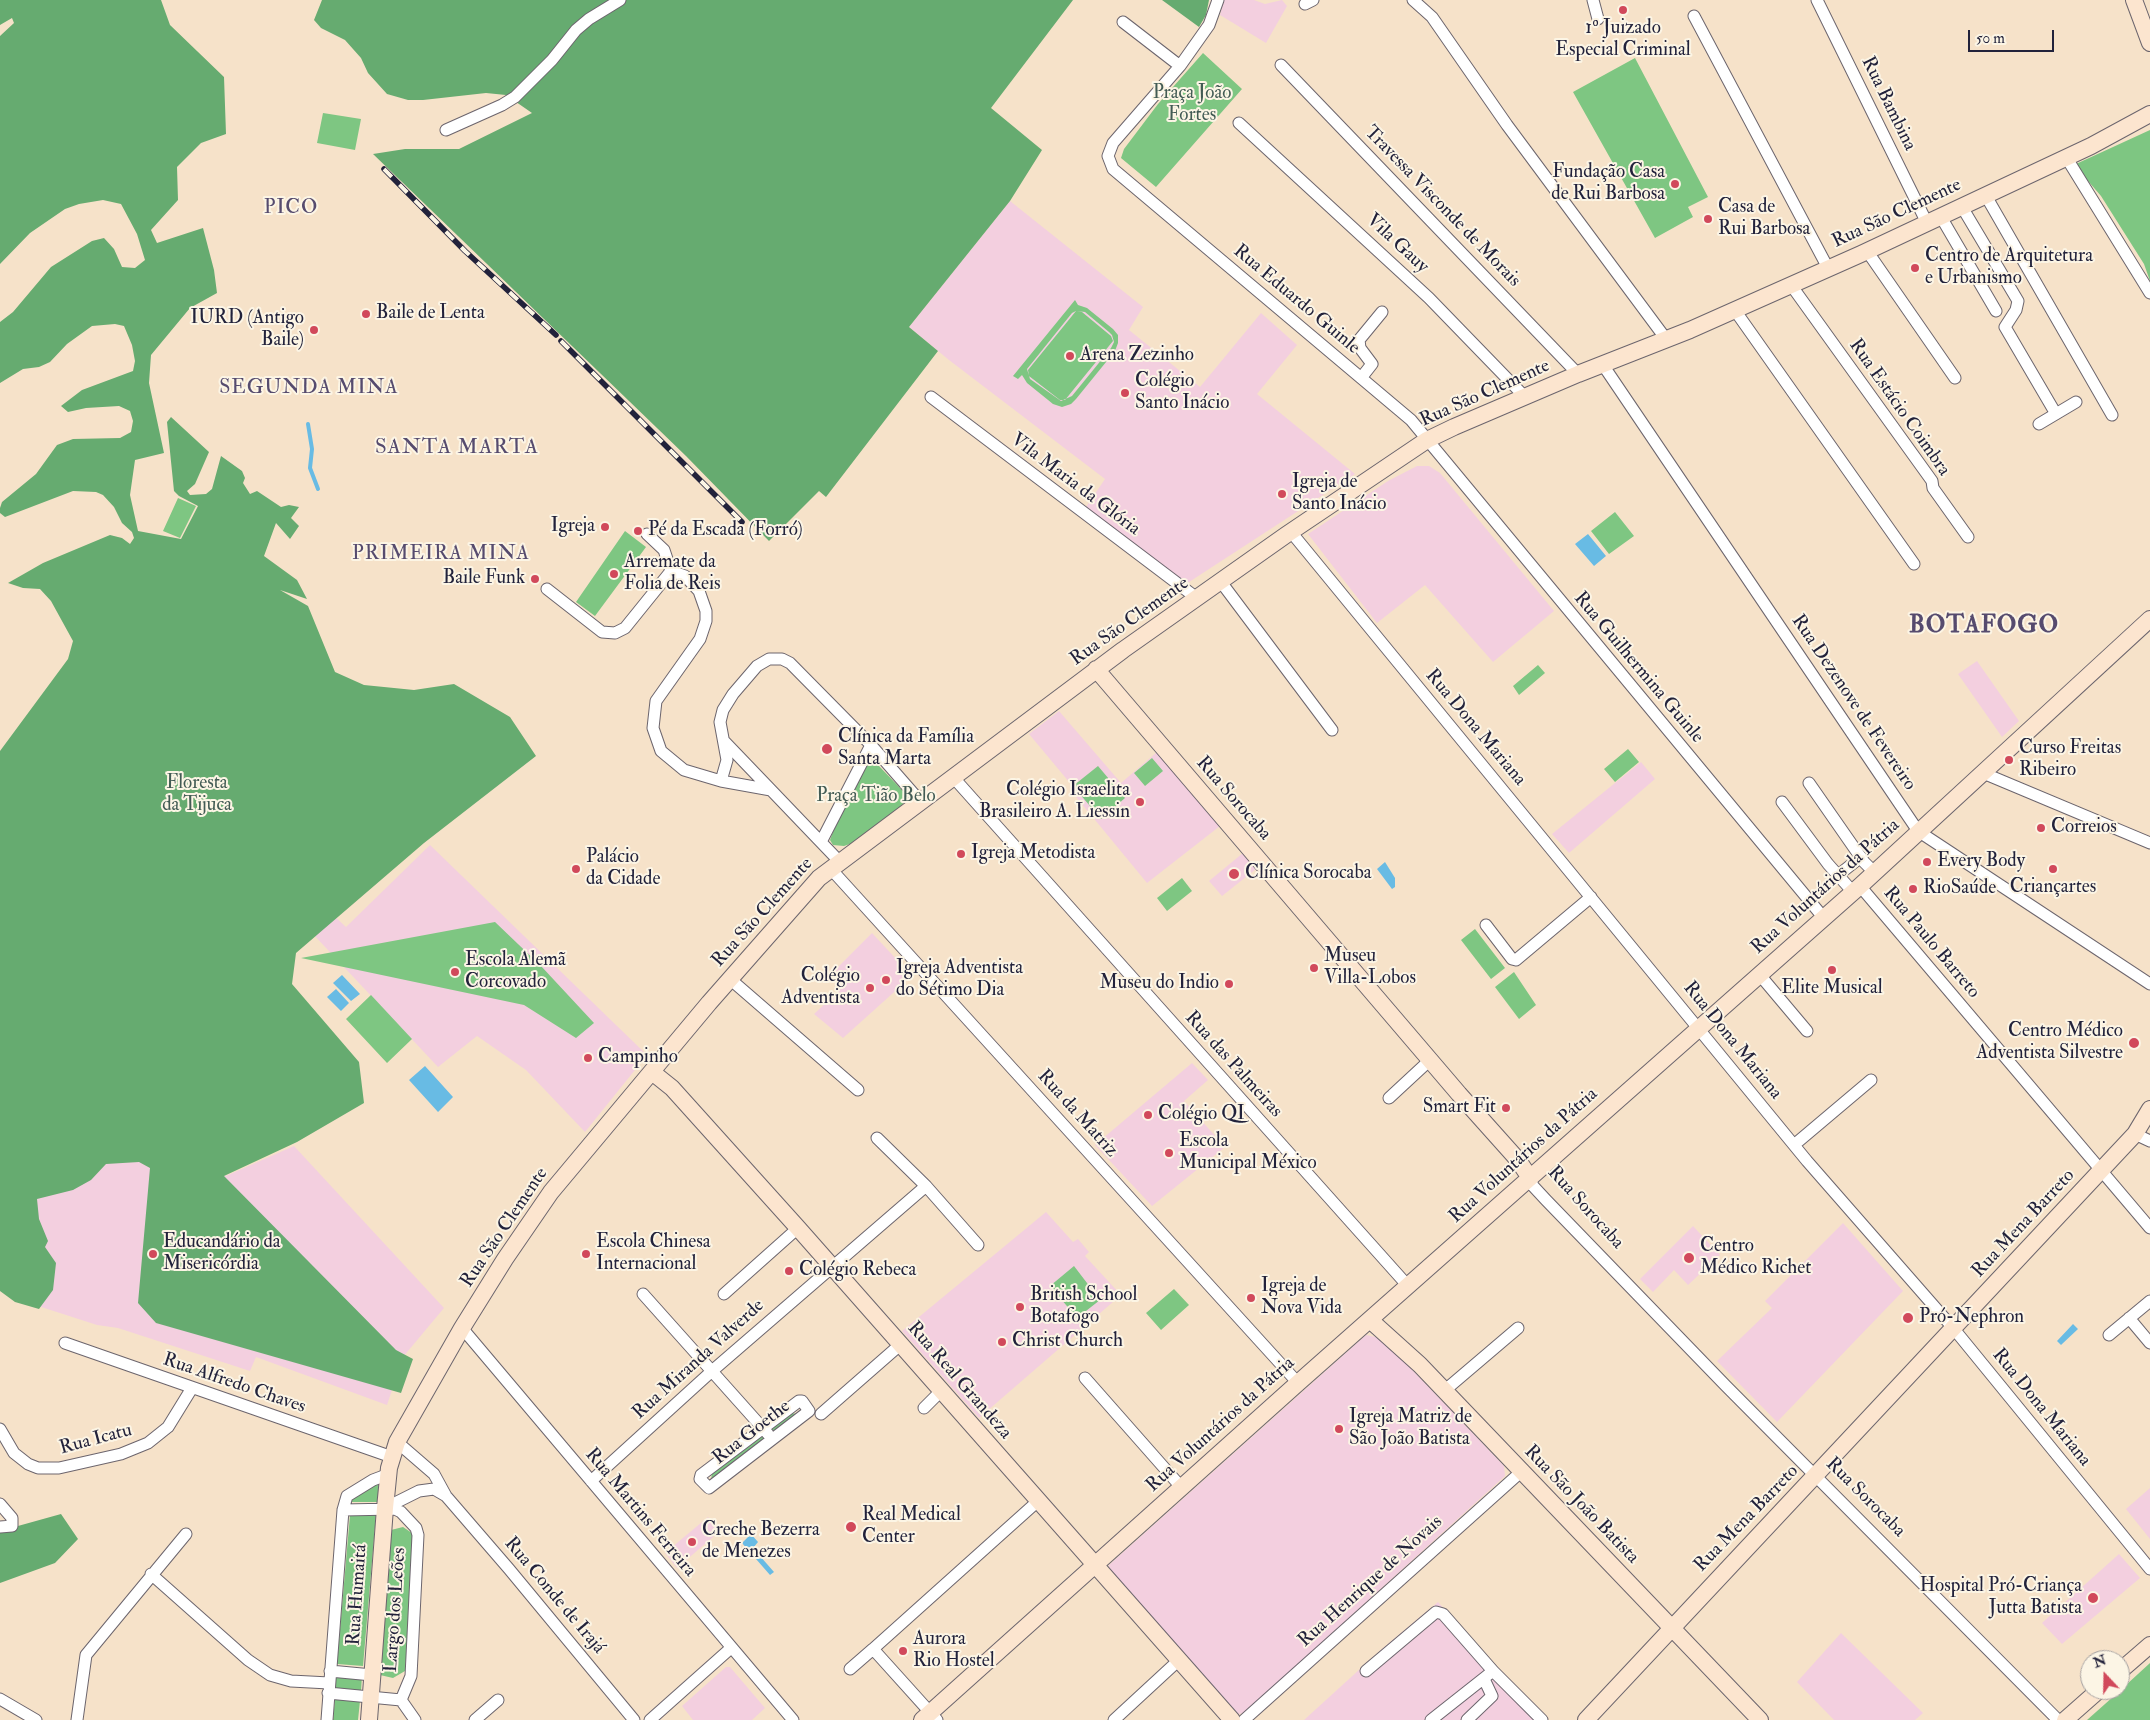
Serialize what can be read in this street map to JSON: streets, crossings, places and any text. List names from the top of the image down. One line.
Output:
{"streets":{"main road":["Rua São Clemente","Rua Sorocaba","Rua Voluntários da Pátria","Rua Mena Barreto","Rua Real Grandeza","Rua São João Batista","Rua Humaitá"],"street":["Rua Bambina","Travessa Visconde de Morais","Vila Gauy","Rua Eduardo Guinle","Rua Estácio Coimbra","Vila Maria da Glória","Rua Guilhermina Guinle","Rua Dezenove de Fevereiro","Rua Dona Mariana","Rua Paulo Barreto","Rua das Palmeiras","Rua da Matriz","Rua Miranda Valverde","Rua Alfredo Chaves","Rua Goethe","Rua Icatu","Rua Martins Ferreira","Rua Henrique de Novais","Rua Conde de Irajá","Largo dos Leões"]},"crossings":[["Rua Bambina","Rua São Clemente"],["Travessa Visconde de Morais","Rua São Clemente"],["Rua São Clemente","Vila Gauy"],["Rua São Clemente","Rua Eduardo Guinle"],["Rua São Clemente","Rua Estácio Coimbra"],["Rua São Clemente","Vila Maria da Glória"],["Rua São Clemente","Rua Guilhermina Guinle"],["Rua São Clemente","Rua Dezenove de Fevereiro"],["Rua São Clemente","Rua Dona Mariana"],["Rua São Clemente","Rua Sorocaba"],["Rua São Clemente","Rua das Palmeiras"],["Rua São Clemente","Rua da Matriz"],["Rua São Clemente","Rua Real Grandeza"],["Rua São Clemente","Rua Alfredo Chaves"],["Rua São Clemente","Rua Martins Ferreira"],["Rua São Clemente","Rua Humaitá"],["Rua São Clemente","Rua Conde de Irajá"],["Rua Eduardo Guinle","Rua Guilhermina Guinle"],["Rua Guilhermina Guinle","Rua Voluntários da Pátria"],["Rua Dezenove de Fevereiro","Rua Voluntários da Pátria"],["Rua Dona Mariana","Rua Voluntários da Pátria"],["Rua Dona Mariana","Rua Mena Barreto"],["Rua Sorocaba","Rua Voluntários da Pátria"],["Rua Sorocaba","Rua Mena Barreto"],["Rua Voluntários da Pátria","Rua Paulo Barreto"],["Rua Voluntários da Pátria","Rua das Palmeiras"],["Rua Voluntários da Pátria","Rua da Matriz"],["Rua Voluntários da Pátria","Rua Real Grandeza"],["Rua Voluntários da Pátria","Rua São João Batista"],["Rua Paulo Barreto","Rua Mena Barreto"],["Rua Mena Barreto","Rua São João Batista"],["Rua Miranda Valverde","Rua Real Grandeza"],["Rua Miranda Valverde","Rua Martins Ferreira"],["Rua Alfredo Chaves","Rua Icatu"],["Rua Alfredo Chaves","Rua Conde de Irajá"],["Rua São João Batista","Rua Henrique de Novais"],["Rua Humaitá","Largo dos Leões"]],"districts":["PICO","SEGUNDA MINA","SANTA MARTA","PRIMEIRA MINA","BOTAFOGO"],"parks":["Praça João Fortes","Floresta da Tijuca","Praça Tião Belo"],"places":["1º Juizado Especial Criminal","Fundação Casa de Rui Barbosa","Casa de Rui Barbosa","Centro de Arquitetura e Urbanismo","Baile de Lenta","IURD (Antigo Baile)","Arena Zezinho","Colégio Santo Inácio","Igreja de Santo Inácio","Igreja","Pé da Escada (Forró)","Arremate da Folia de Reis","Baile Funk","Clínica da Família Santa Marta","Curso Freitas Ribeiro","Colégio Israelita Brasileiro A. Liessin","Correios","Igreja Metodista","Every Body","Palácio da Cidade","Criançartes","Clínica Sorocaba","RioSaúde","Museu Villa-Lobos","Elite Musical","Escola Alemã Corcovado","Igreja Adventista do Sétimo Dia","Museu do Indio","Colégio Adventista","Centro Médico Adventista Silvestre","Campinho","Smart Fit","Colégio QI","Escola Municipal México","Educandário da Misericórdia","Escola Chinesa Internacional","Centro Médico Richet","Colégio Rebeca","Igreja de Nova Vida","British School Botafogo","Pró-Nephron","Christ Church","Igreja Matriz de São João Batista","Real Medical Center","Creche Bezerra de Menezes","Hospital Pró-Criança Jutta Batista","Aurora Rio Hostel"],"scale_bar":"50 m","north":"top"}
